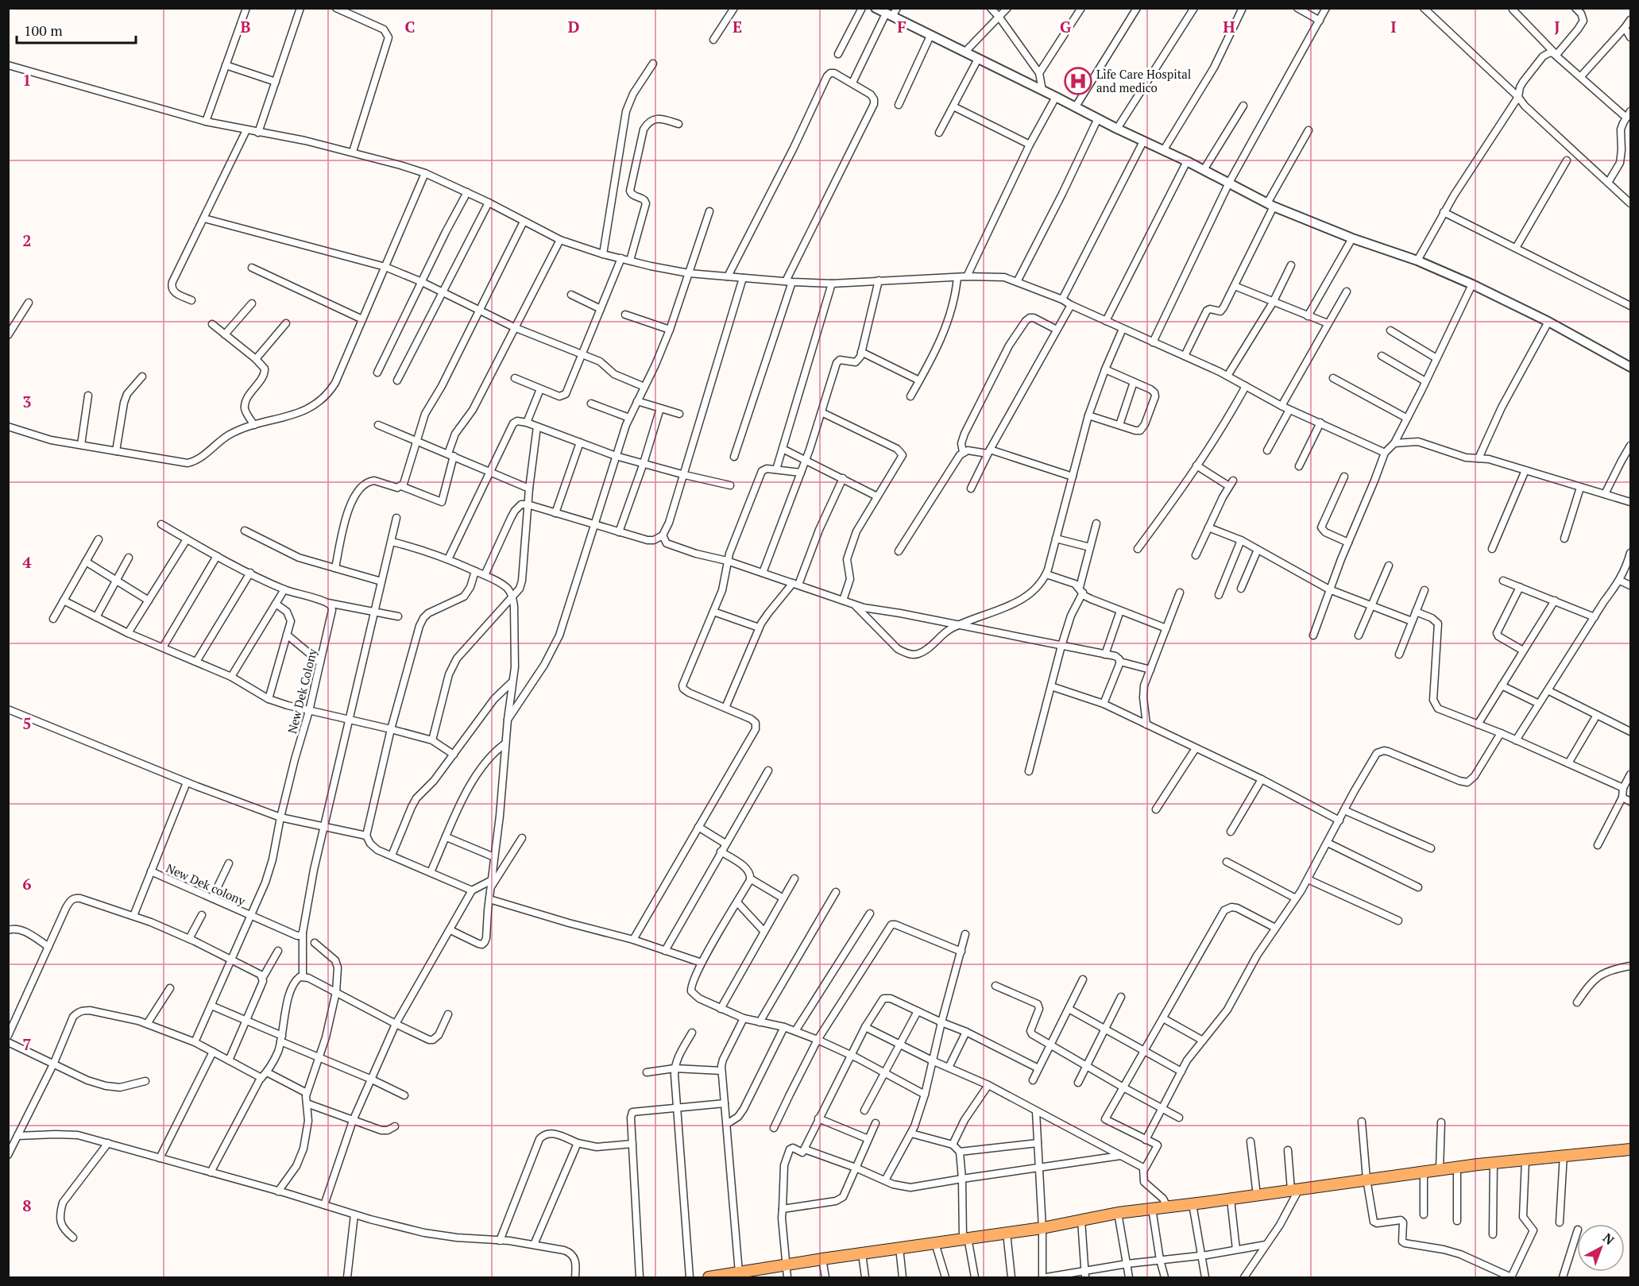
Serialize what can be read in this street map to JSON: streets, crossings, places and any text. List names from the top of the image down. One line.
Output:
{"streets":{"street":["New Dek Colony","New Dek colony"]},"crossings":[["New Dek Colony","New Dek colony"]],"places":{"hospital":["Life Care Hospital and medico"]},"scale_bar":"100 m","north":"top right","grid":{"columns":["B","C","D","E","F","G","H","I","J"],"rows":["1","2","3","4","5","6","7","8"]}}
